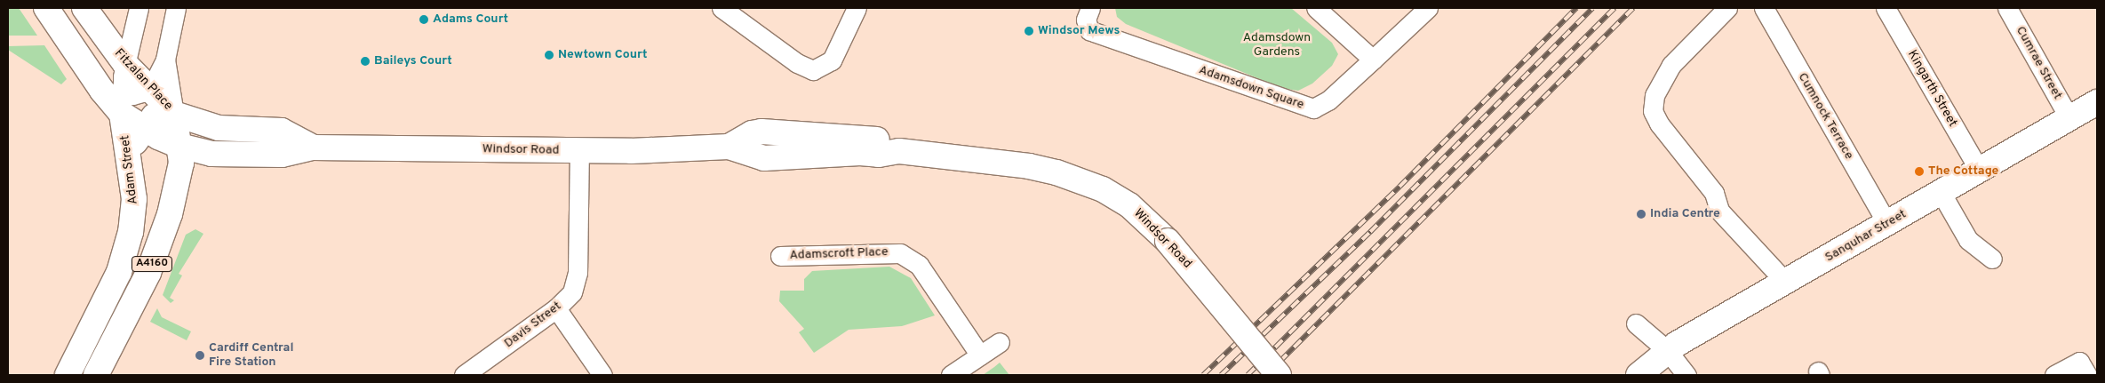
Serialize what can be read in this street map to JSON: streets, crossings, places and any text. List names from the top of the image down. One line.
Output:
{"streets":{"street":["Cumrae Street","Fitzalan Place","Adamsdown Square","Kingarth Street","Cumnock Terrace","Windsor Road","Adam Street","Sanquhar Street","Adamscroft Place","A4160","Davis Street"]},"crossings":[["Cumrae Street","Sanquhar Street"],["Fitzalan Place","Windsor Road"],["Kingarth Street","Sanquhar Street"],["Cumnock Terrace","Sanquhar Street"],["Windsor Road","Adam Street"],["Windsor Road","A4160"],["Windsor Road","Davis Street"],["Adam Street","A4160"]],"parks":["Adamsdown Gardens"],"places":["Adams Court","Windsor Mews","Newtown Court","Baileys Court","The Cottage","India Centre","Cardiff Central Fire Station"]}
